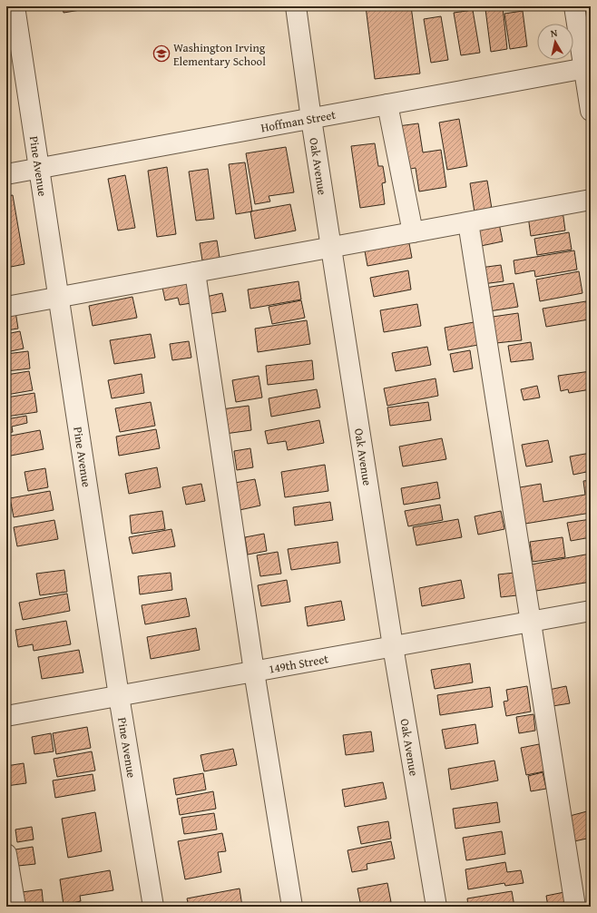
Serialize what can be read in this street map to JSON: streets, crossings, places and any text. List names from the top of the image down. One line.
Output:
{"streets":{"street":["Hoffman Street","Pine Avenue","Oak Avenue","149th Street"]},"crossings":[["Hoffman Street","Pine Avenue"],["Hoffman Street","Oak Avenue"],["Pine Avenue","149th Street"],["Oak Avenue","149th Street"]],"places":{"school or university":["Washington Irving Elementary School"]},"north":"top"}
